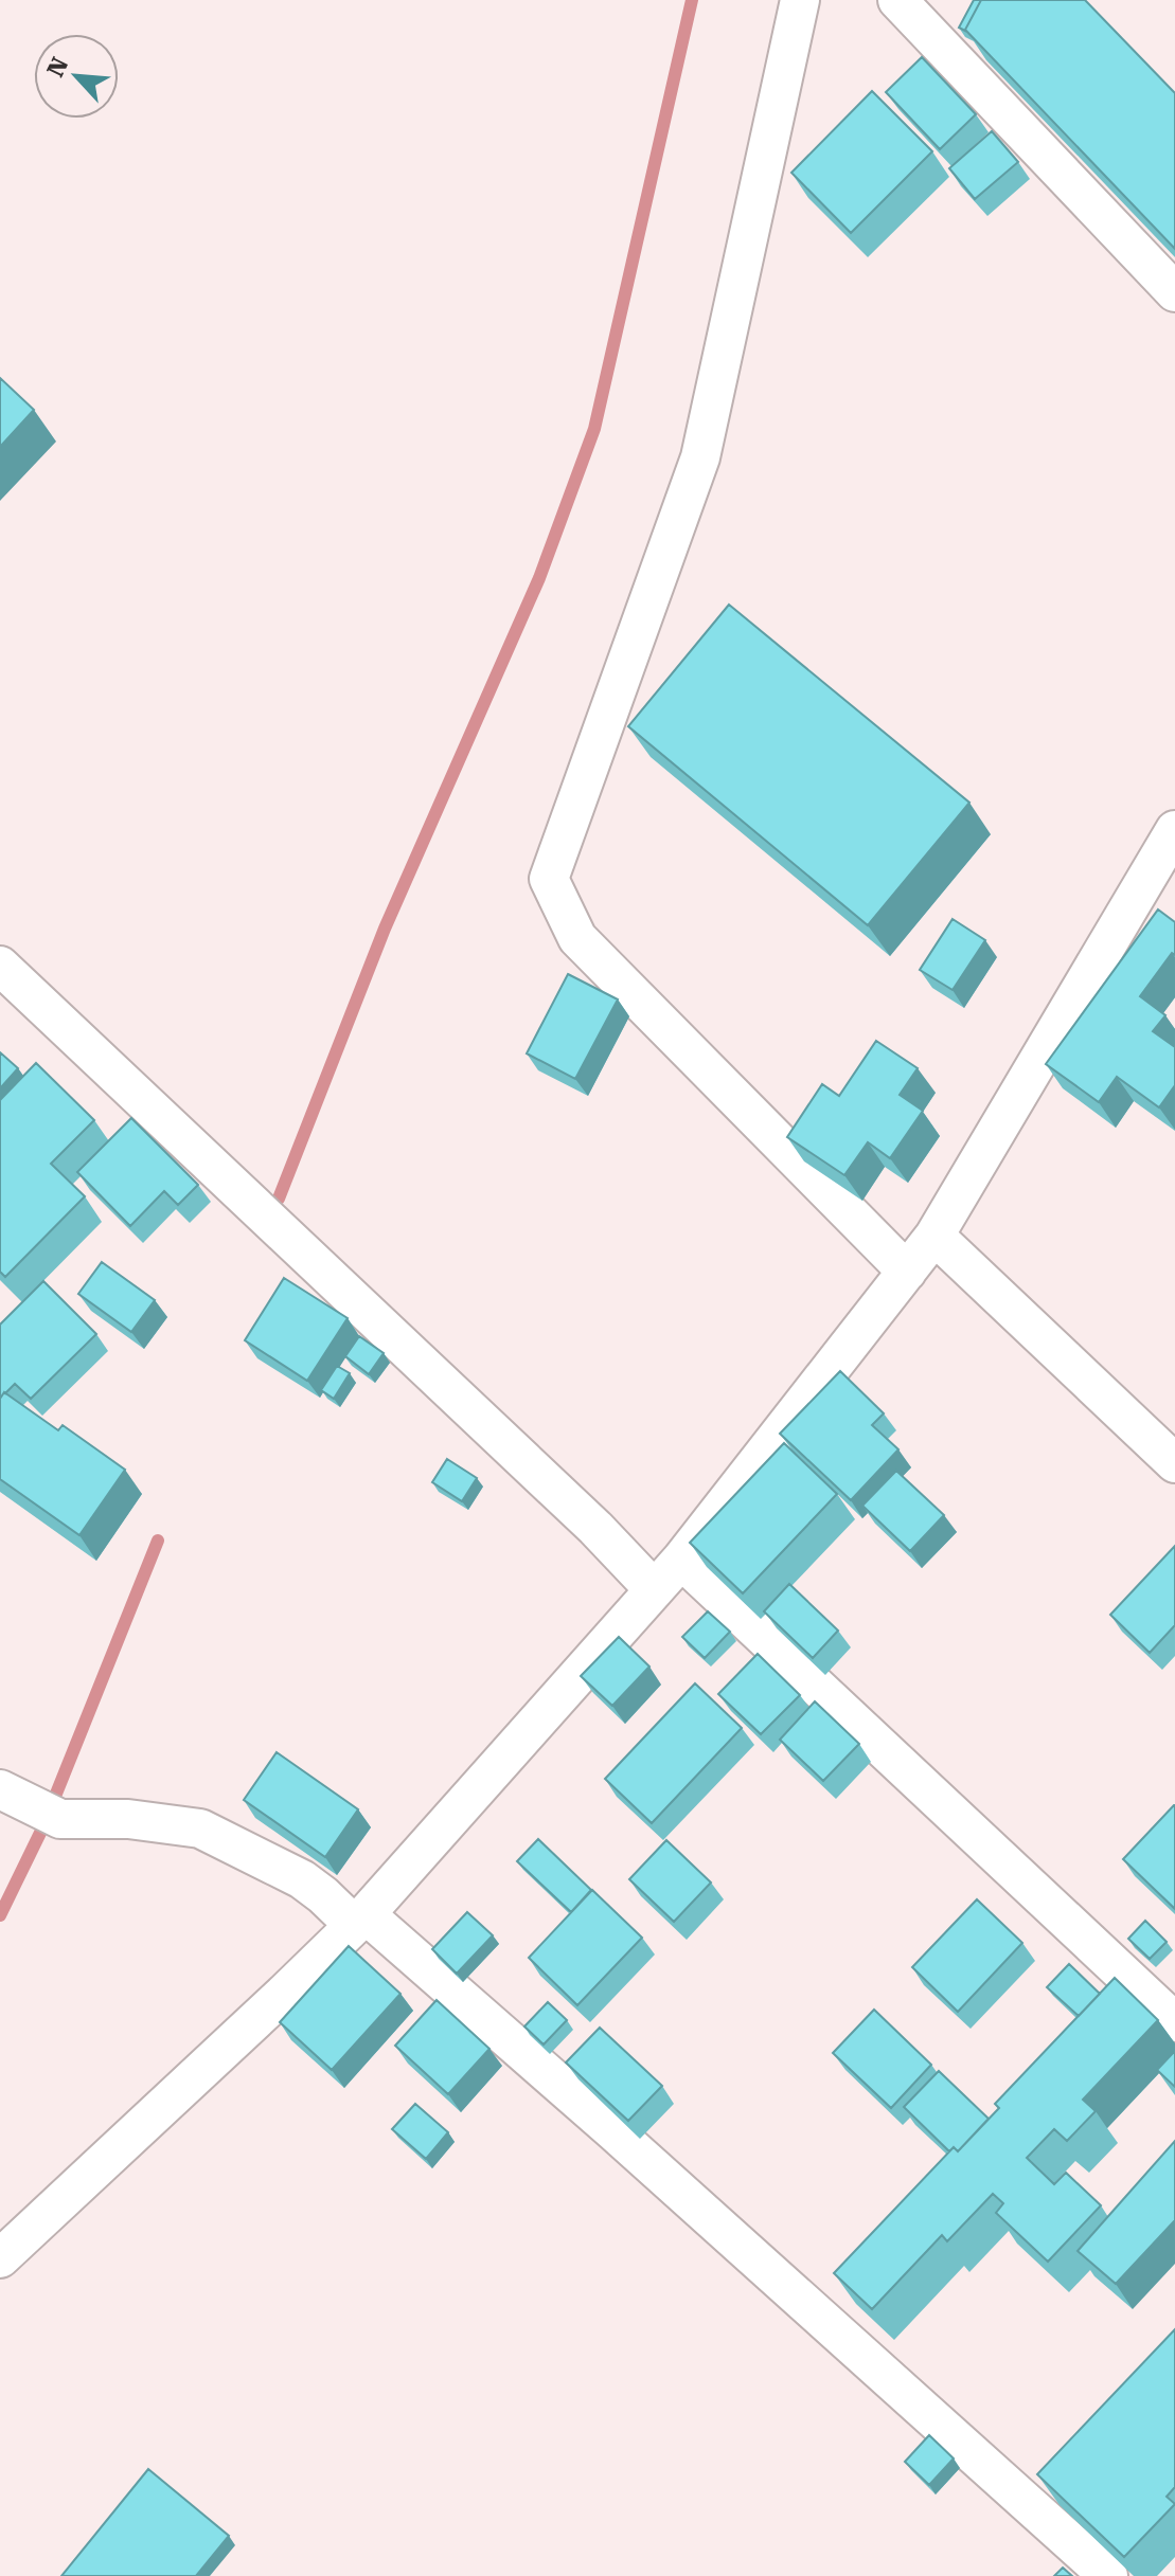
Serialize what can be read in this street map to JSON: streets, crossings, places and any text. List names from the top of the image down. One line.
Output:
{"north":"top left"}
